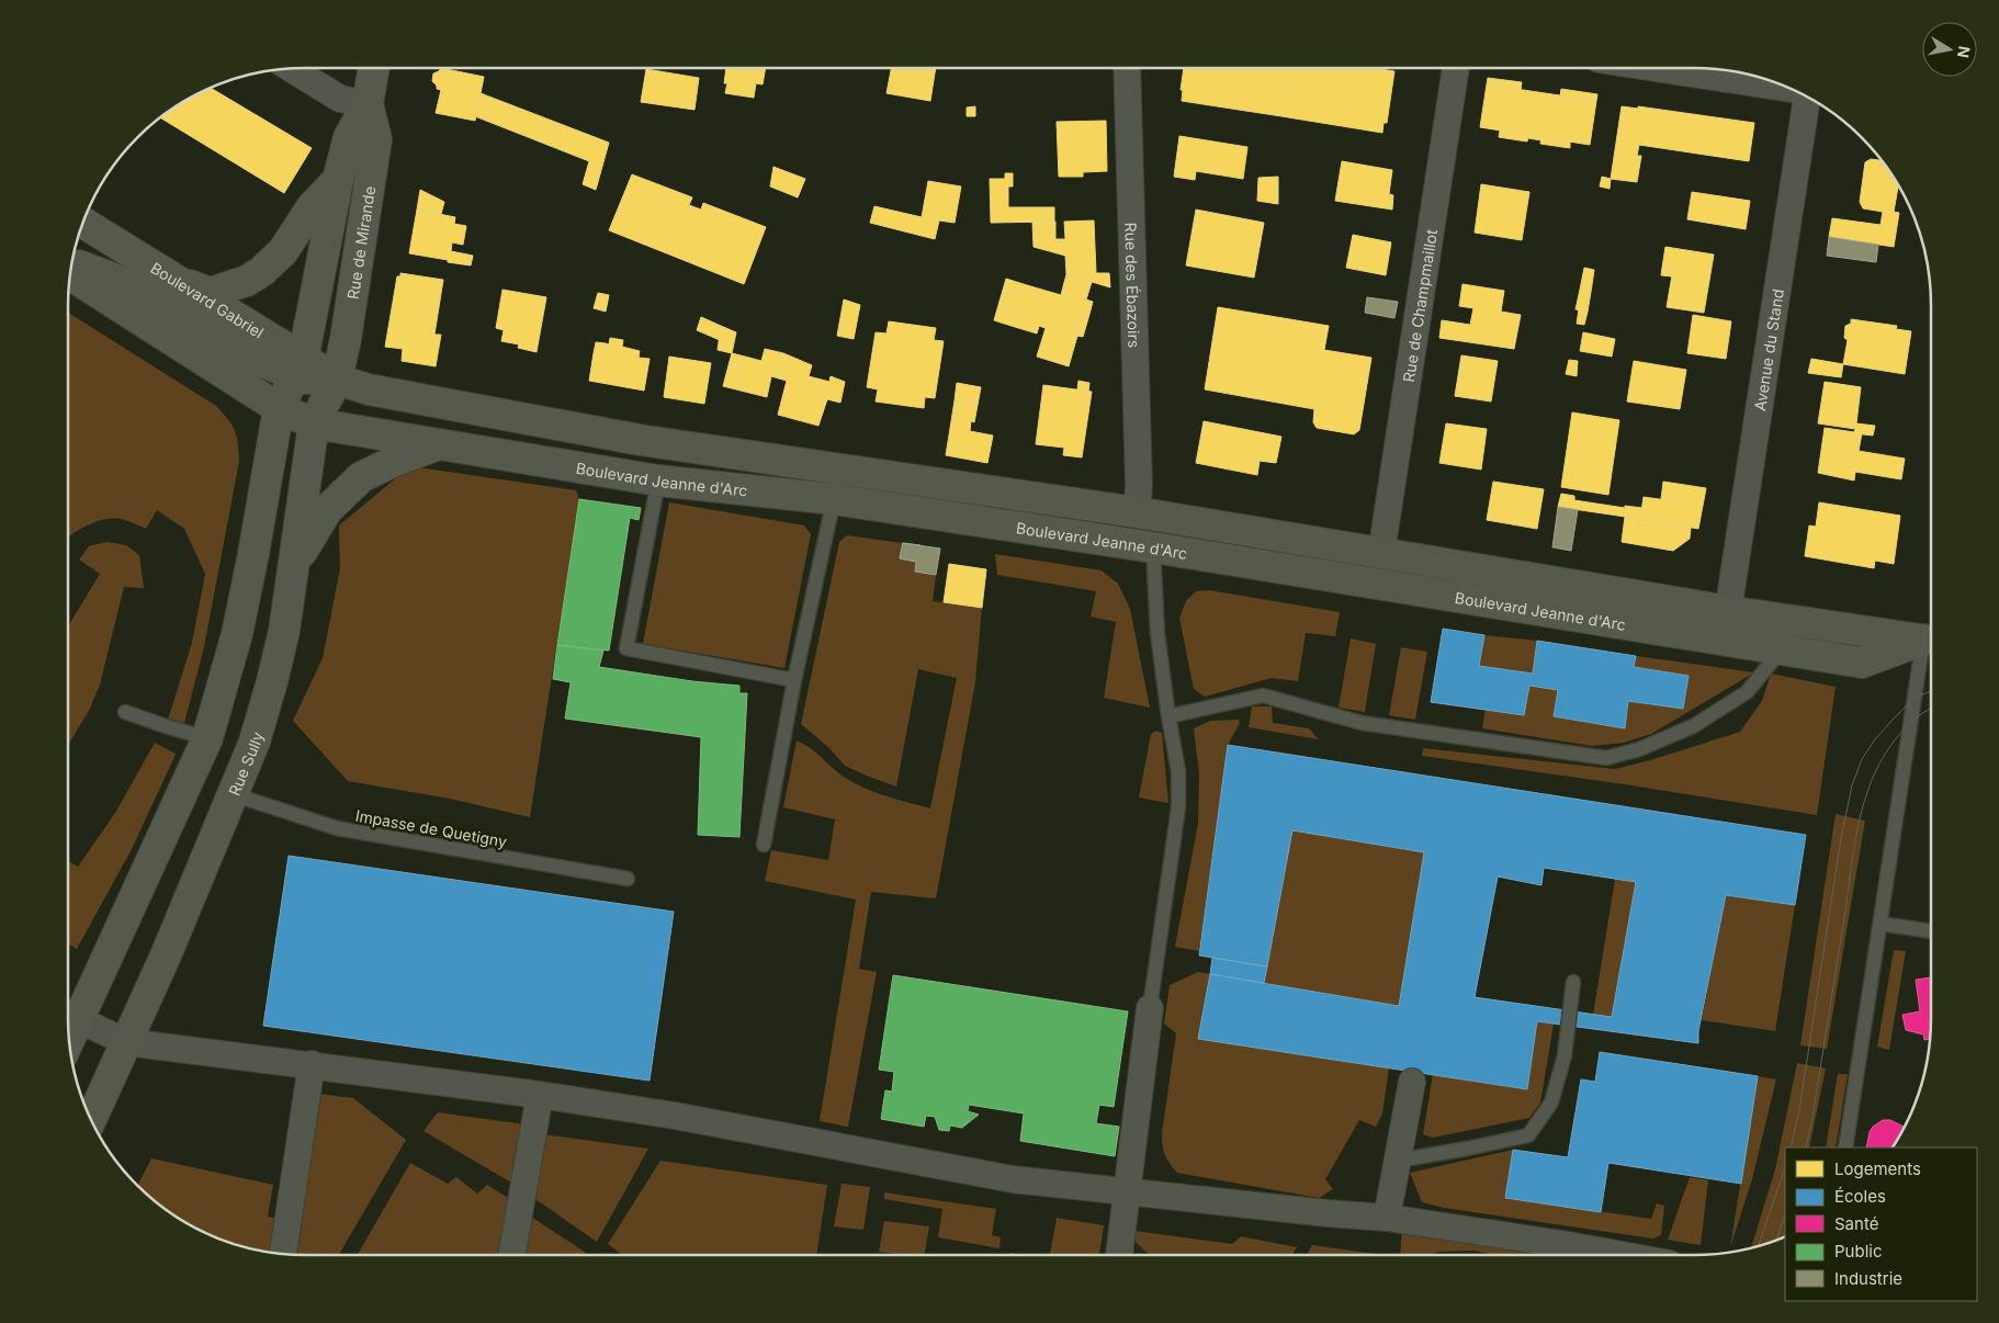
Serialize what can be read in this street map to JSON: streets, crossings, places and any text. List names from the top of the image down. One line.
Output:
{"streets":{"main road":["Rue de Mirande","Boulevard Gabriel","Boulevard Jeanne d'Arc","Rue Sully"],"street":["Rue des Ébazoirs","Rue de Champmaillot","Avenue du Stand"],"lane":["Impasse de Quetigny"]},"crossings":[["Rue de Mirande","Boulevard Gabriel"],["Rue de Mirande","Boulevard Jeanne d'Arc"],["Rue de Mirande","Rue Sully"],["Rue des Ébazoirs","Boulevard Jeanne d'Arc"],["Boulevard Gabriel","Boulevard Jeanne d'Arc"],["Boulevard Gabriel","Rue Sully"],["Rue de Champmaillot","Boulevard Jeanne d'Arc"],["Avenue du Stand","Boulevard Jeanne d'Arc"],["Boulevard Jeanne d'Arc","Rue Sully"],["Rue Sully","Impasse de Quetigny"]],"legend":["Logements","Écoles","Santé","Public","Industrie"],"north":"right"}
